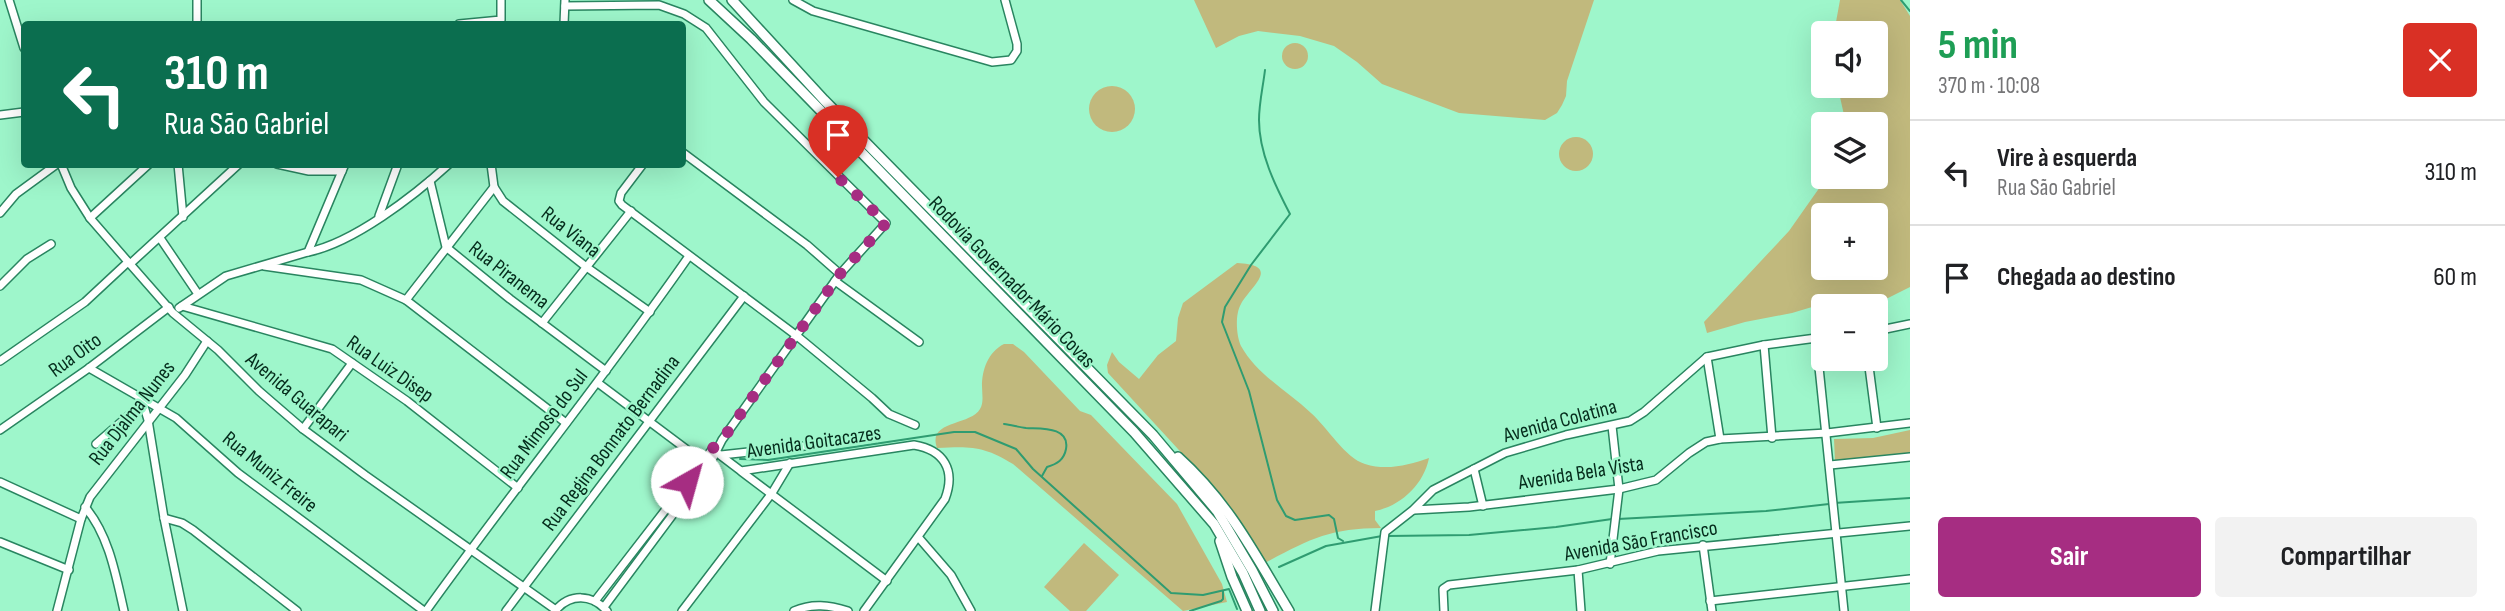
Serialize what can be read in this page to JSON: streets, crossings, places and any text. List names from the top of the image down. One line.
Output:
{"streets":{"main road":["Rodovia Governador Mário Covas"],"street":["Rua Viana","Rua Piranema","Rua Oito","Rua Luiz Disep","Avenida Guarapari","Rua Djalma Nunes","Avenida Colatina","Rua Mimoso do Sul","Avenida Goitacazes","Rua Regina Bonnato Bernadina","Rua Muniz Freire","Avenida Bela Vista","Avenida São Francisco"]},"crossings":[["Rua Viana","Rua Mimoso do Sul"],["Rua Piranema","Rua Oito"],["Rua Piranema","Rua Mimoso do Sul"],["Rua Oito","Rua Luiz Disep"],["Rua Oito","Avenida Guarapari"],["Rua Oito","Rua Muniz Freire"],["Rua Luiz Disep","Rua Mimoso do Sul"],["Avenida Guarapari","Rua Djalma Nunes"],["Avenida Guarapari","Rua Mimoso do Sul"],["Avenida Guarapari","Rua Regina Bonnato Bernadina"],["Rua Djalma Nunes","Rua Muniz Freire"],["Avenida Colatina","Avenida Bela Vista"],["Rua Mimoso do Sul","Rua Muniz Freire"]],"page":{"heading":["5 min","370 m · 10:08"],"map_buttons":["+","−"],"turn":["310 m","Rua São Gabriel"],"list":[{"name":"Vire à esquerda","note":"Rua São Gabriel","value":"310 m"},{"name":"Chegada ao destino","value":"60 m"}],"buttons":["Sair","Compartilhar"]}}
